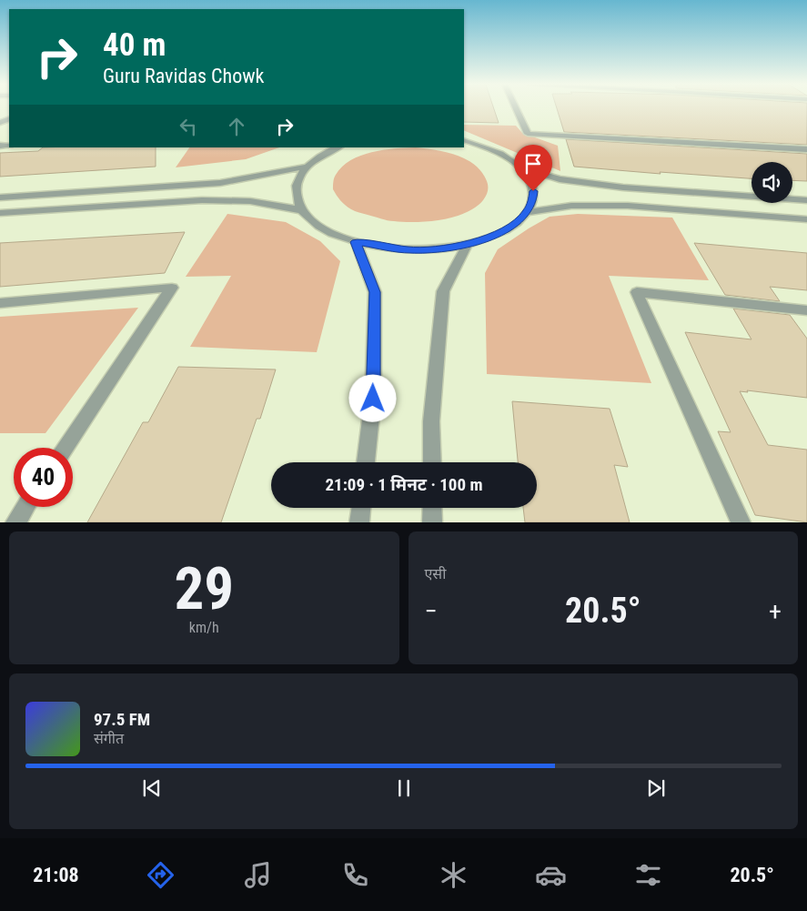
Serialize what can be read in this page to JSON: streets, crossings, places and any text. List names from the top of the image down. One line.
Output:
{"page":{"turn":["40 m","Guru Ravidas Chowk"],"limit":"40","trip":"21:09 · 1 मिनट · 100 m","tile":[["29","km/h"],"एसी"],"heat":["−","20.5°","+"],"song":["97.5 FM","संगीत"],"tabs":["21:08","20.5°"]}}
